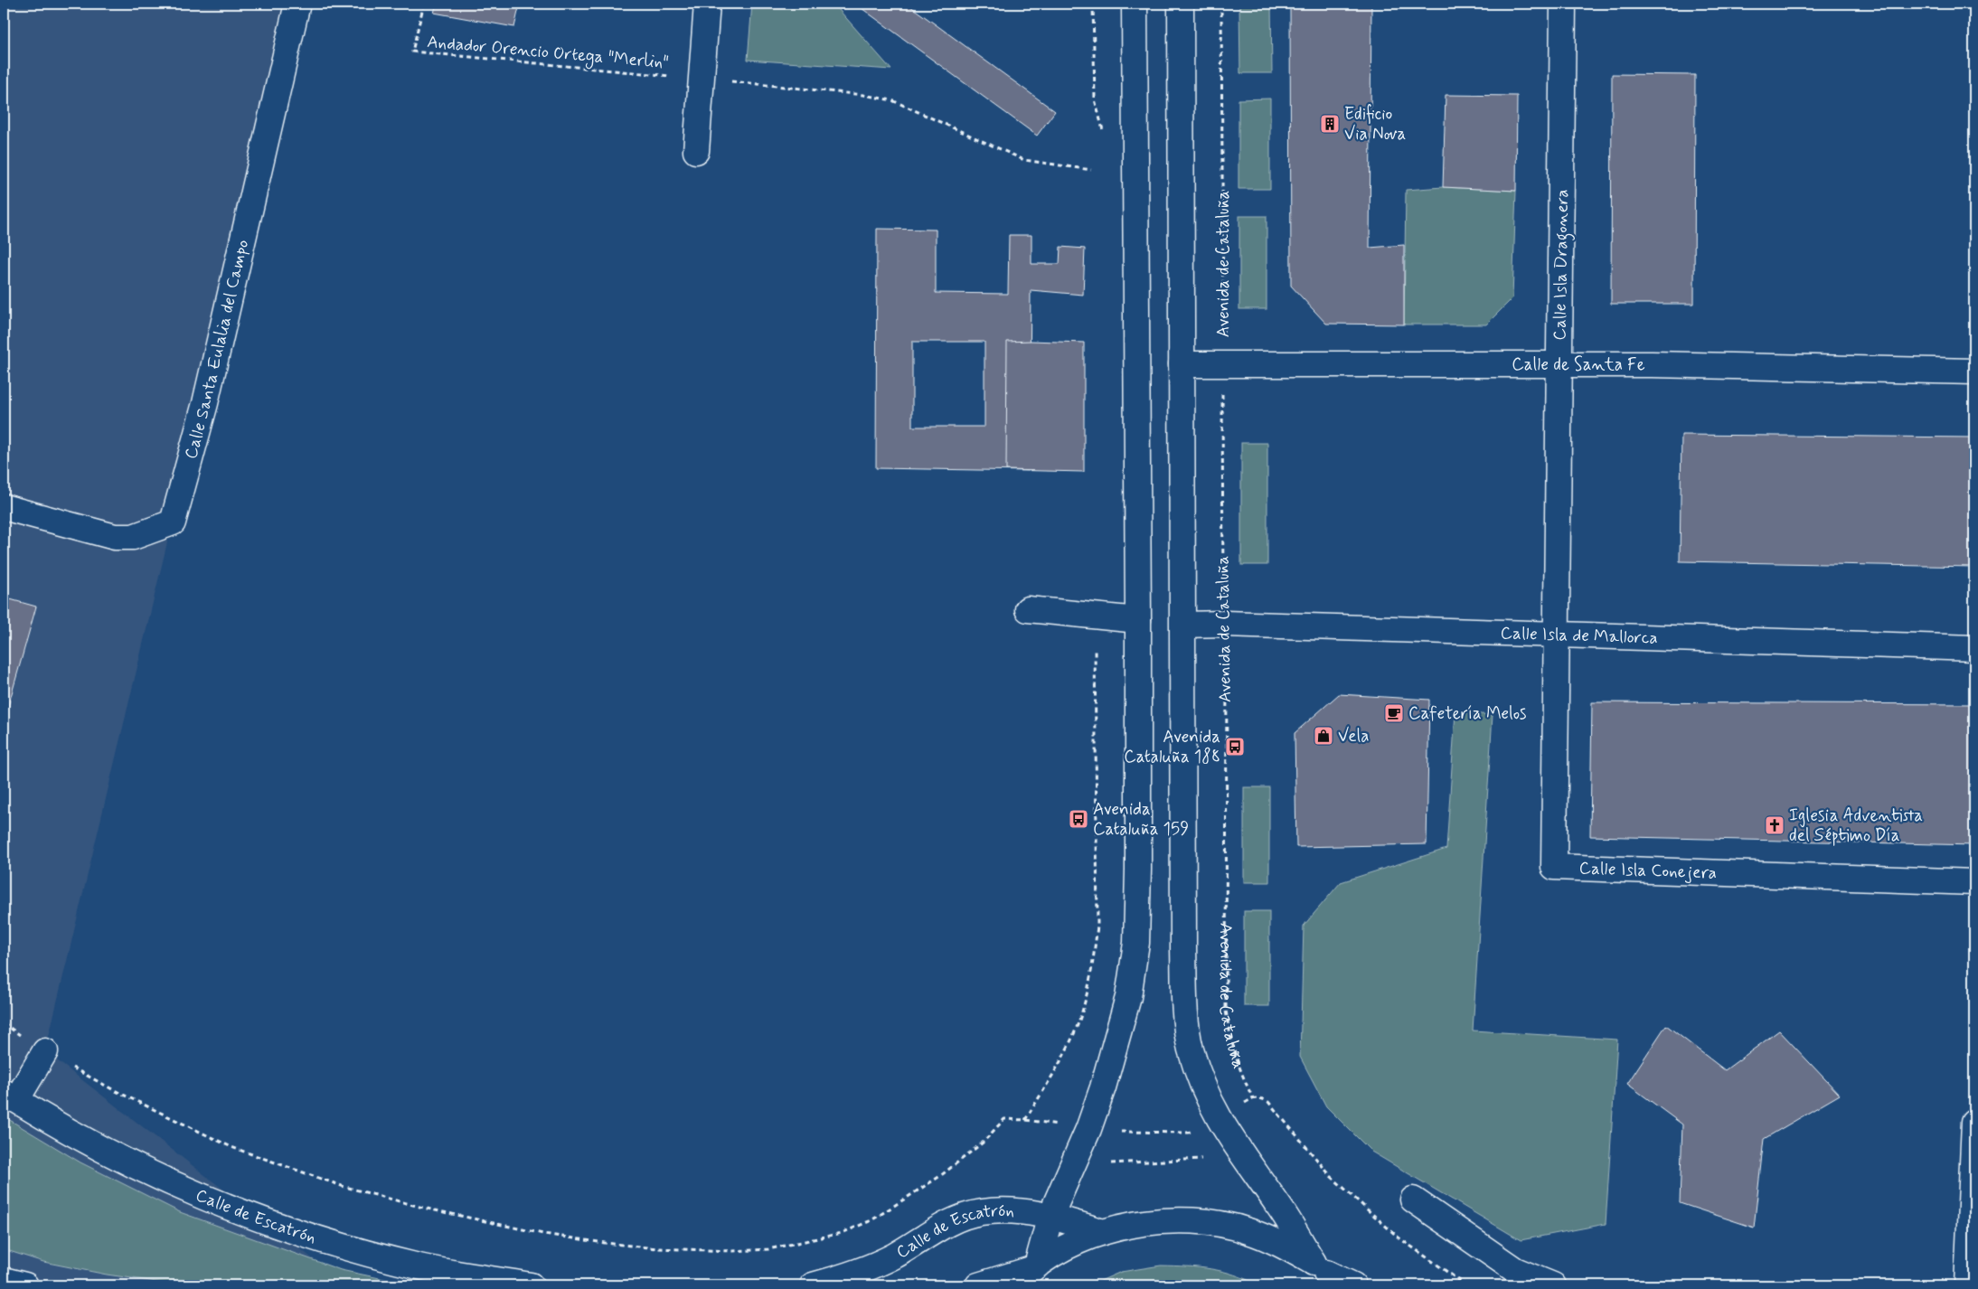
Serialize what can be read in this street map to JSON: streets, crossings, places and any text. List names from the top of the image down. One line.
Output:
{"streets":{"main road":["Calle Isla Dragonera","Calle Santa Eulalia del Campo","Calle de Santa Fe","Calle Isla de Mallorca","Calle Isla Conejera","Calle de Escatrón"],"path":["Andador Orencio Ortega \"Merlin\"","Avenida de Cataluña"]},"crossings":[["Avenida de Cataluña","Calle de Santa Fe"],["Avenida de Cataluña","Calle Isla de Mallorca"],["Calle Isla Dragonera","Calle de Santa Fe"],["Calle Isla Dragonera","Calle Isla de Mallorca"],["Calle Isla Dragonera","Calle Isla Conejera"],["Calle Isla de Mallorca","Calle Isla Conejera"]],"places":{"building":["Edificio Via Nova"],"cafe":["Cafetería Melos"],"shop":["Vela"],"bus stop":["Avenida Cataluña 188","Avenida Cataluña 159"],"church":["Iglesia Adventista del Séptimo Día"]}}
